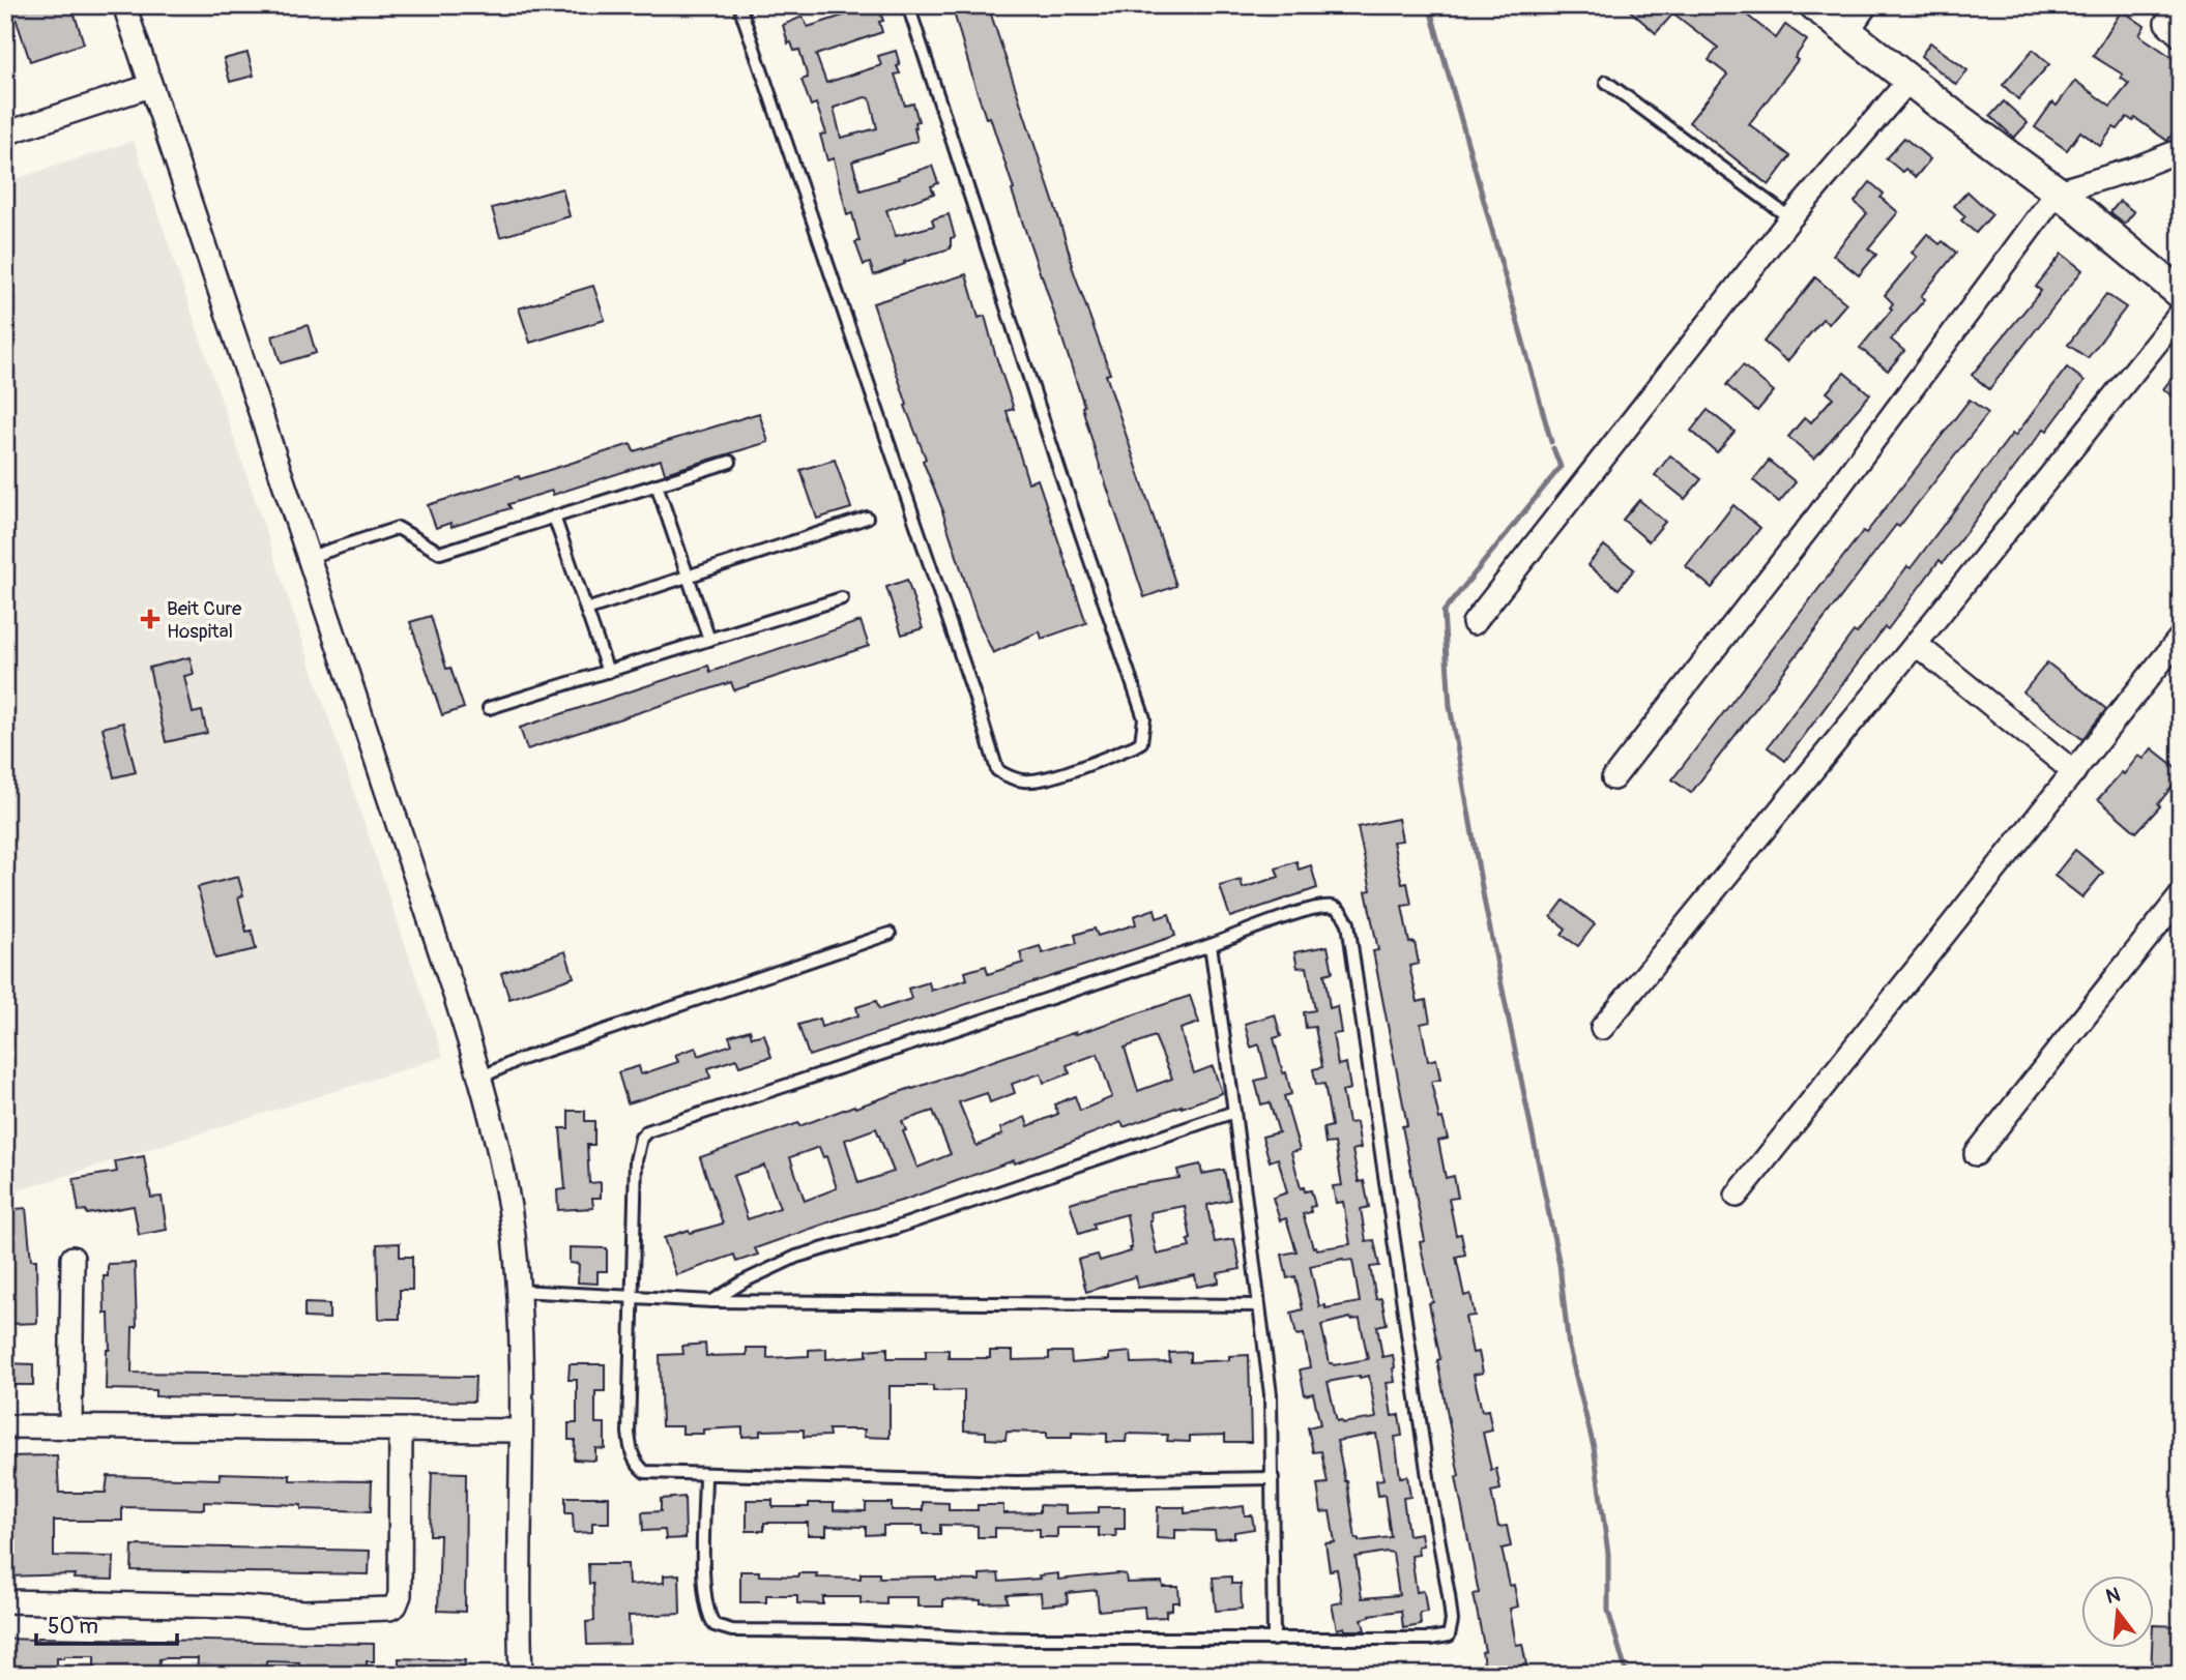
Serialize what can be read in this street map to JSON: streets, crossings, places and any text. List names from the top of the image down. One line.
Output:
{"places":{"health":["Beit Cure Hospital"]},"scale_bar":"50 m","north":"top"}
